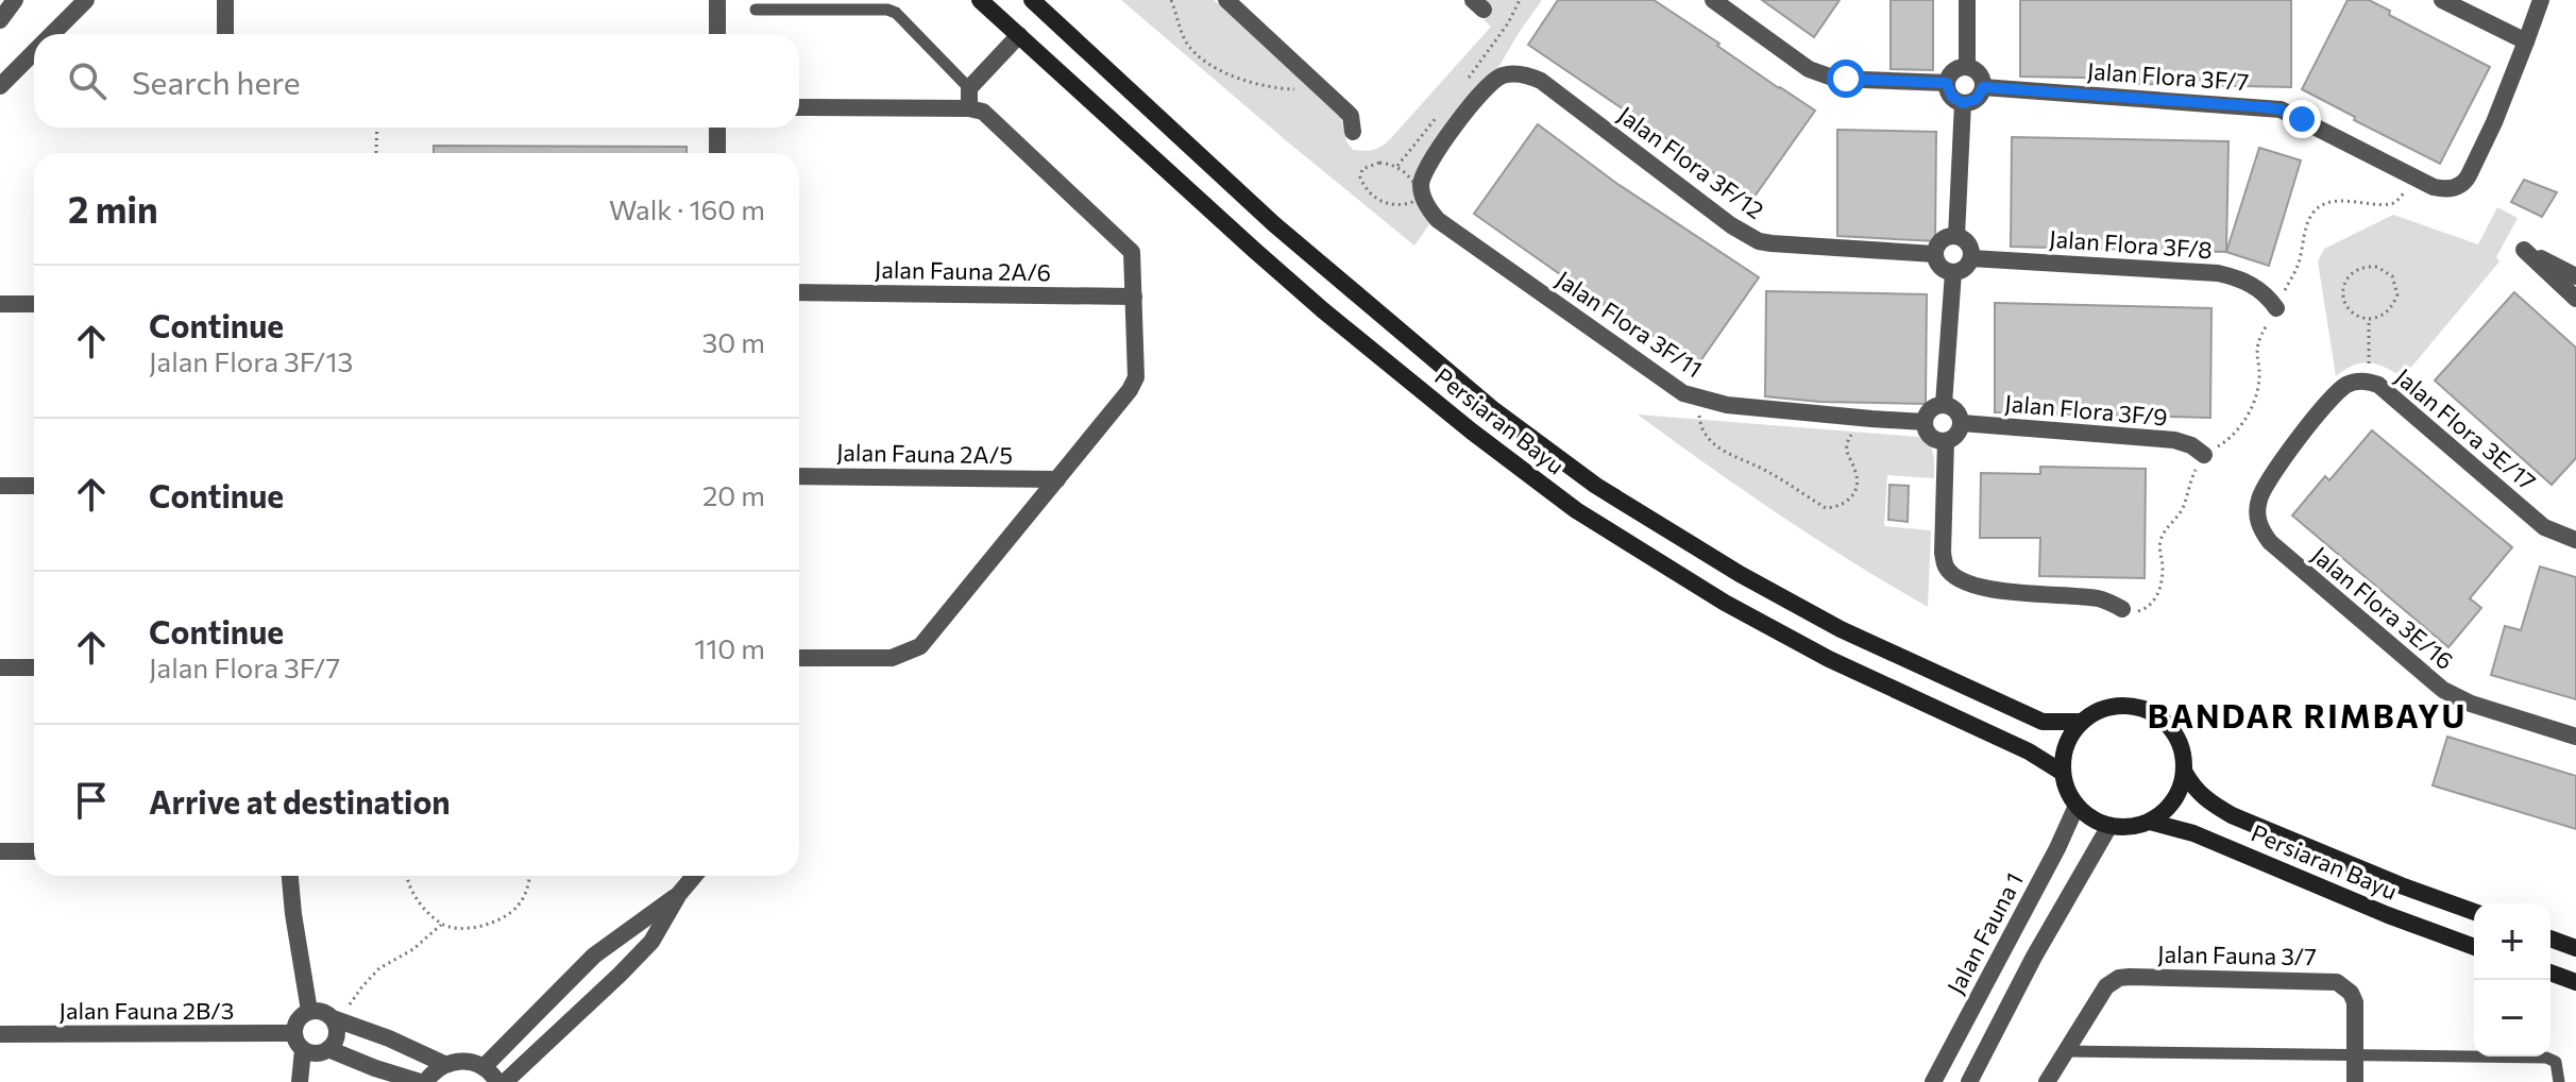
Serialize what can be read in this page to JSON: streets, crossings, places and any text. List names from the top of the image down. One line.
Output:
{"streets":{"main road":["Persiaran Bayu"],"street":["Jalan Flora 3F/7","Jalan Flora 3F/12","Jalan Flora 3F/8","Jalan Fauna 2A/6","Jalan Flora 3F/11","Jalan Flora 3F/9","Jalan Flora 3E/17","Jalan Fauna 2A/5","Jalan Flora 3E/16","Jalan Fauna 1","Jalan Fauna 3/7","Jalan Fauna 2B/3"]},"crossings":[["Jalan Flora 3F/12","Jalan Flora 3F/8"],["Jalan Flora 3F/12","Jalan Flora 3F/11"],["Jalan Flora 3F/11","Jalan Flora 3F/9"],["Persiaran Bayu","Jalan Fauna 1"],["Jalan Flora 3E/17","Jalan Flora 3E/16"]],"districts":["BANDAR RIMBAYU"],"page":{"search":"Search here","heading":["2 min","Walk · 160 m"],"list":[["Continue","Jalan Flora 3F/13","30 m"],["Continue","20 m"],["Continue","Jalan Flora 3F/7","110 m"],"Arrive at destination"],"map_buttons":["+","−"]}}
